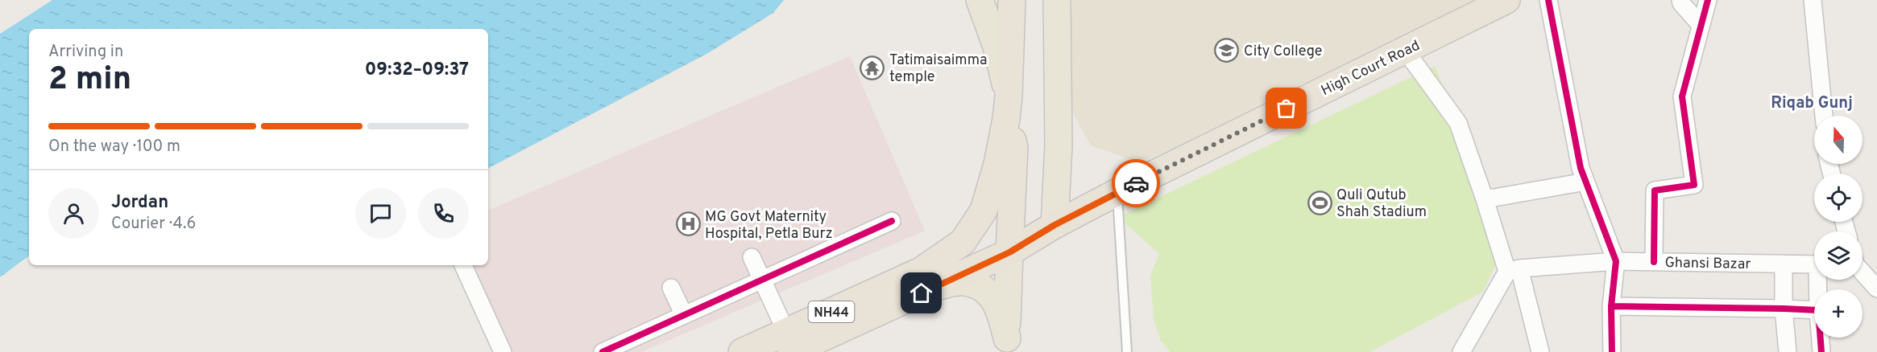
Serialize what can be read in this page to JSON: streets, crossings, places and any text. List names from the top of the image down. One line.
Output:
{"streets":{"highway":["High Court Road","NH44"],"street":["Ghansi Bazar"]},"districts":["Riqab Gunj"],"places":{"school or university":["City College"],"temple":["Tatimaisaimma temple"],"sports":["Quli Qutub Shah Stadium"],"hospital":["MG Govt Maternity Hospital, Petla Burz"]},"north":"top","page":{"heading":["2 min","Arriving in","09:32–09:37"],"panel":["Jordan","Courier · 4.6"],"bar":"On the way · 100 m","map_buttons":"+"}}
